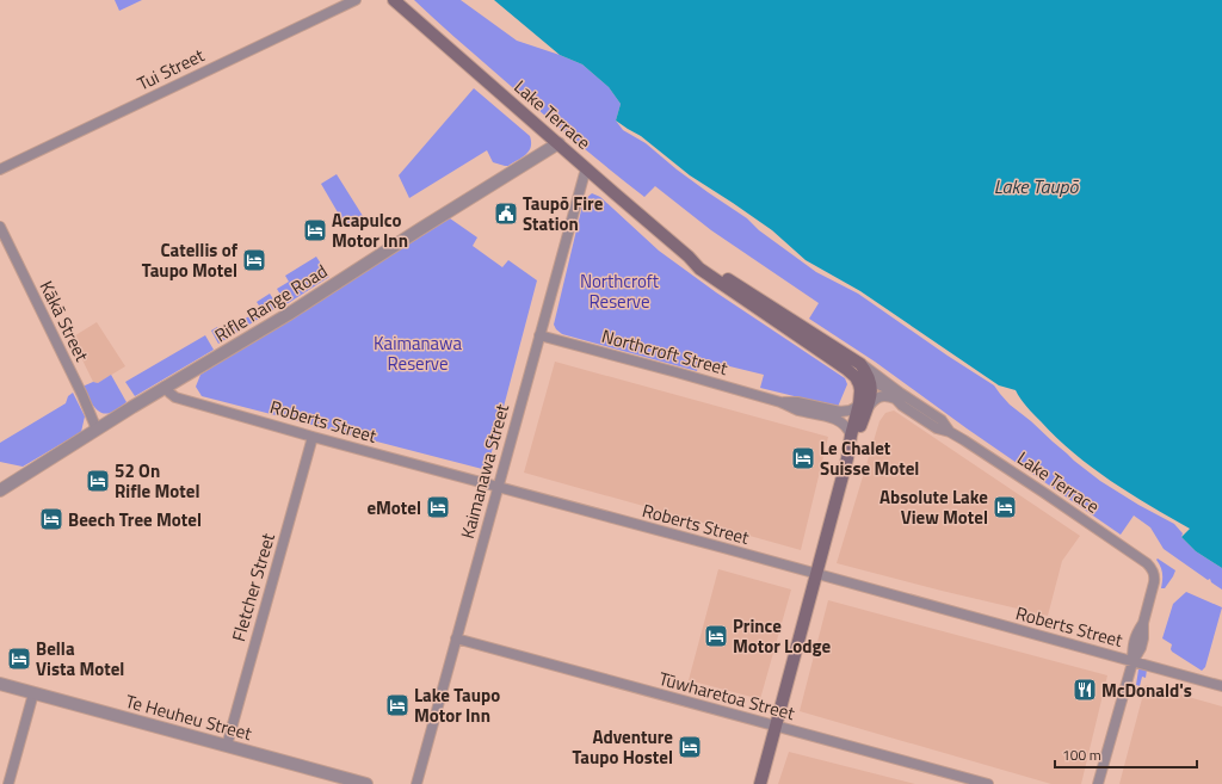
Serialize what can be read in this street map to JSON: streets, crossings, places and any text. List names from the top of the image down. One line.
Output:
{"streets":{"main road":["Lake Terrace"],"street":["Tui Street","Rifle Range Road","Kākā Street","Northcroft Street","Roberts Street","Kaimanawa Street","Fletcher Street","Tūwharetoa Street","Te Heuheu Street"]},"crossings":[["Lake Terrace","Rifle Range Road"],["Lake Terrace","Northcroft Street"],["Lake Terrace","Roberts Street"],["Lake Terrace","Kaimanawa Street"],["Rifle Range Road","Kākā Street"],["Rifle Range Road","Roberts Street"],["Northcroft Street","Kaimanawa Street"],["Roberts Street","Kaimanawa Street"],["Roberts Street","Fletcher Street"],["Kaimanawa Street","Tūwharetoa Street"],["Fletcher Street","Te Heuheu Street"]],"water":["Lake Taupō"],"parks":["Northcroft Reserve","Kaimanawa Reserve"],"places":{"public building":["Taupō Fire Station"],"hotel":["Acapulco Motor Inn","Catellis of Taupo Motel","Le Chalet Suisse Motel","52 On Rifle Motel","eMotel","Absolute Lake View Motel","Beech Tree Motel","Prince Motor Lodge","Bella Vista Motel","Lake Taupo Motor Inn","Adventure Taupo Hostel"],"restaurant":["McDonald's"]},"scale_bar":"100 m"}
